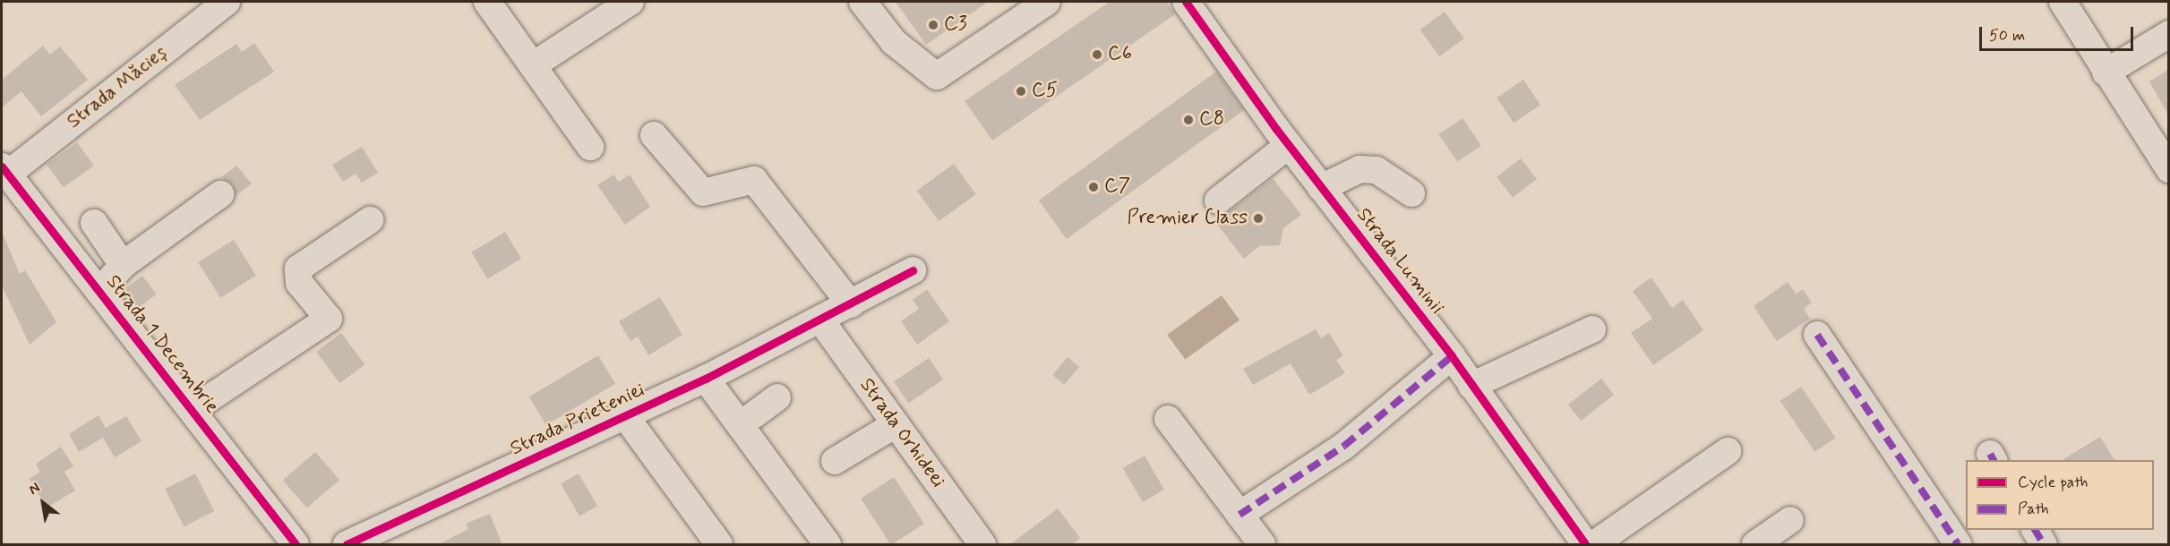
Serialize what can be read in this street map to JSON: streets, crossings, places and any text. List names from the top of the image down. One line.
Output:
{"streets":{"street":["Strada Măcieș","Strada Luminii","Strada 1 Decembrie","Strada Prieteniei","Strada Orhideei"]},"crossings":[["Strada Măcieș","Strada 1 Decembrie"],["Strada Prieteniei","Strada Orhideei"]],"places":["C3","C6","C5","C8","C7","Premier Class"],"legend":["Cycle path","Path"],"scale_bar":"50 m","north":"top left"}
